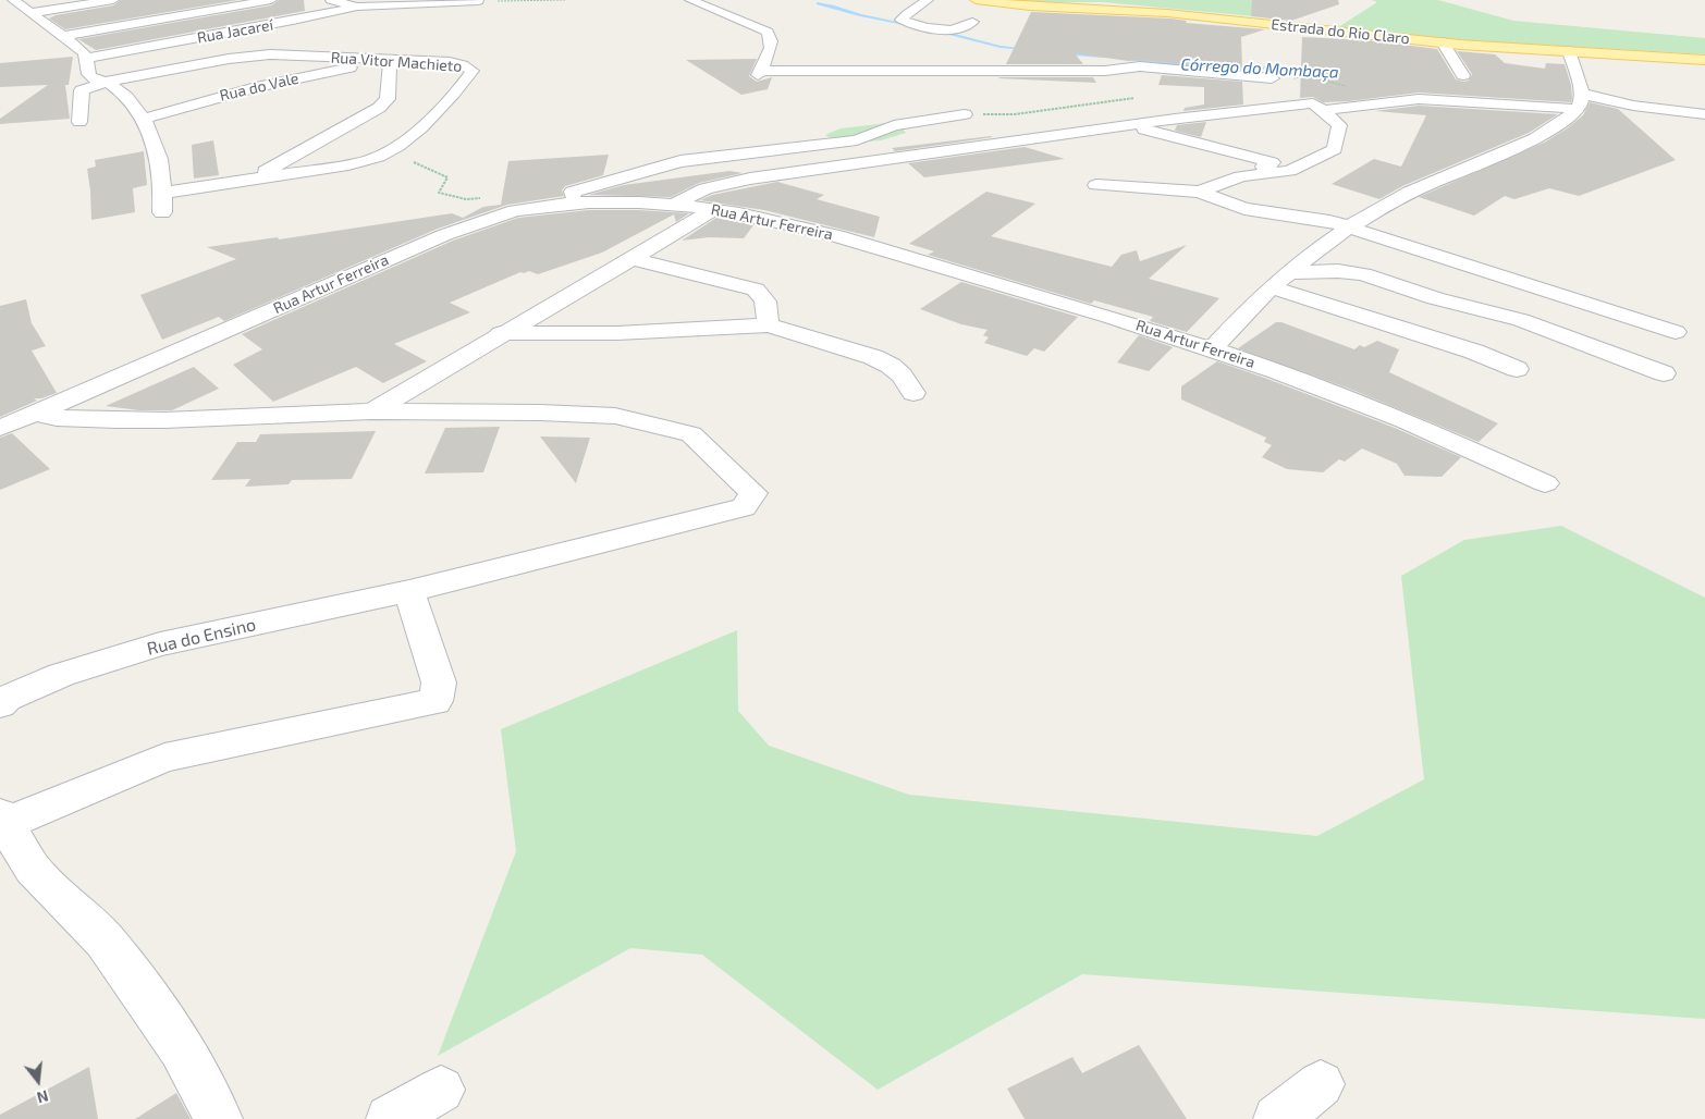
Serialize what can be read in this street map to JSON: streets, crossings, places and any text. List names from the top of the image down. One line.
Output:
{"streets":{"main road":["Estrada do Rio Claro"],"street":["Rua Jacareí","Rua Vitor Machieto","Rua do Vale","Rua Artur Ferreira","Rua do Ensino"]},"crossings":[["Rua Vitor Machieto","Rua do Vale"]],"water":["Córrego do Mombaça"],"north":"bottom"}
